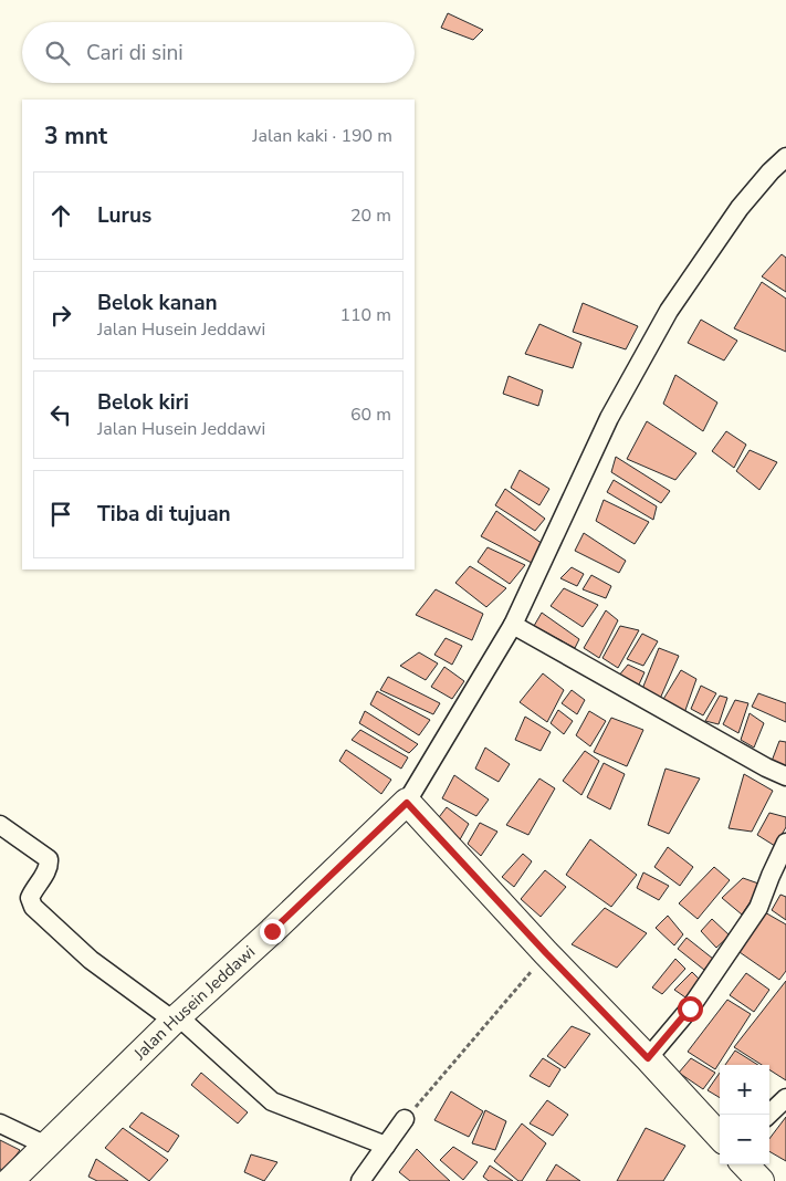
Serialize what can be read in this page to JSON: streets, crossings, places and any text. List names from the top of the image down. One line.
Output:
{"streets":{"street":["Jalan Husein Jeddawi"]},"page":{"search":"Cari di sini","heading":["3 mnt","Jalan kaki · 190 m"],"list":[["Lurus","20 m"],["Belok kanan","Jalan Husein Jeddawi","110 m"],["Belok kiri","Jalan Husein Jeddawi","60 m"],"Tiba di tujuan"],"map_buttons":["+","−"]}}
